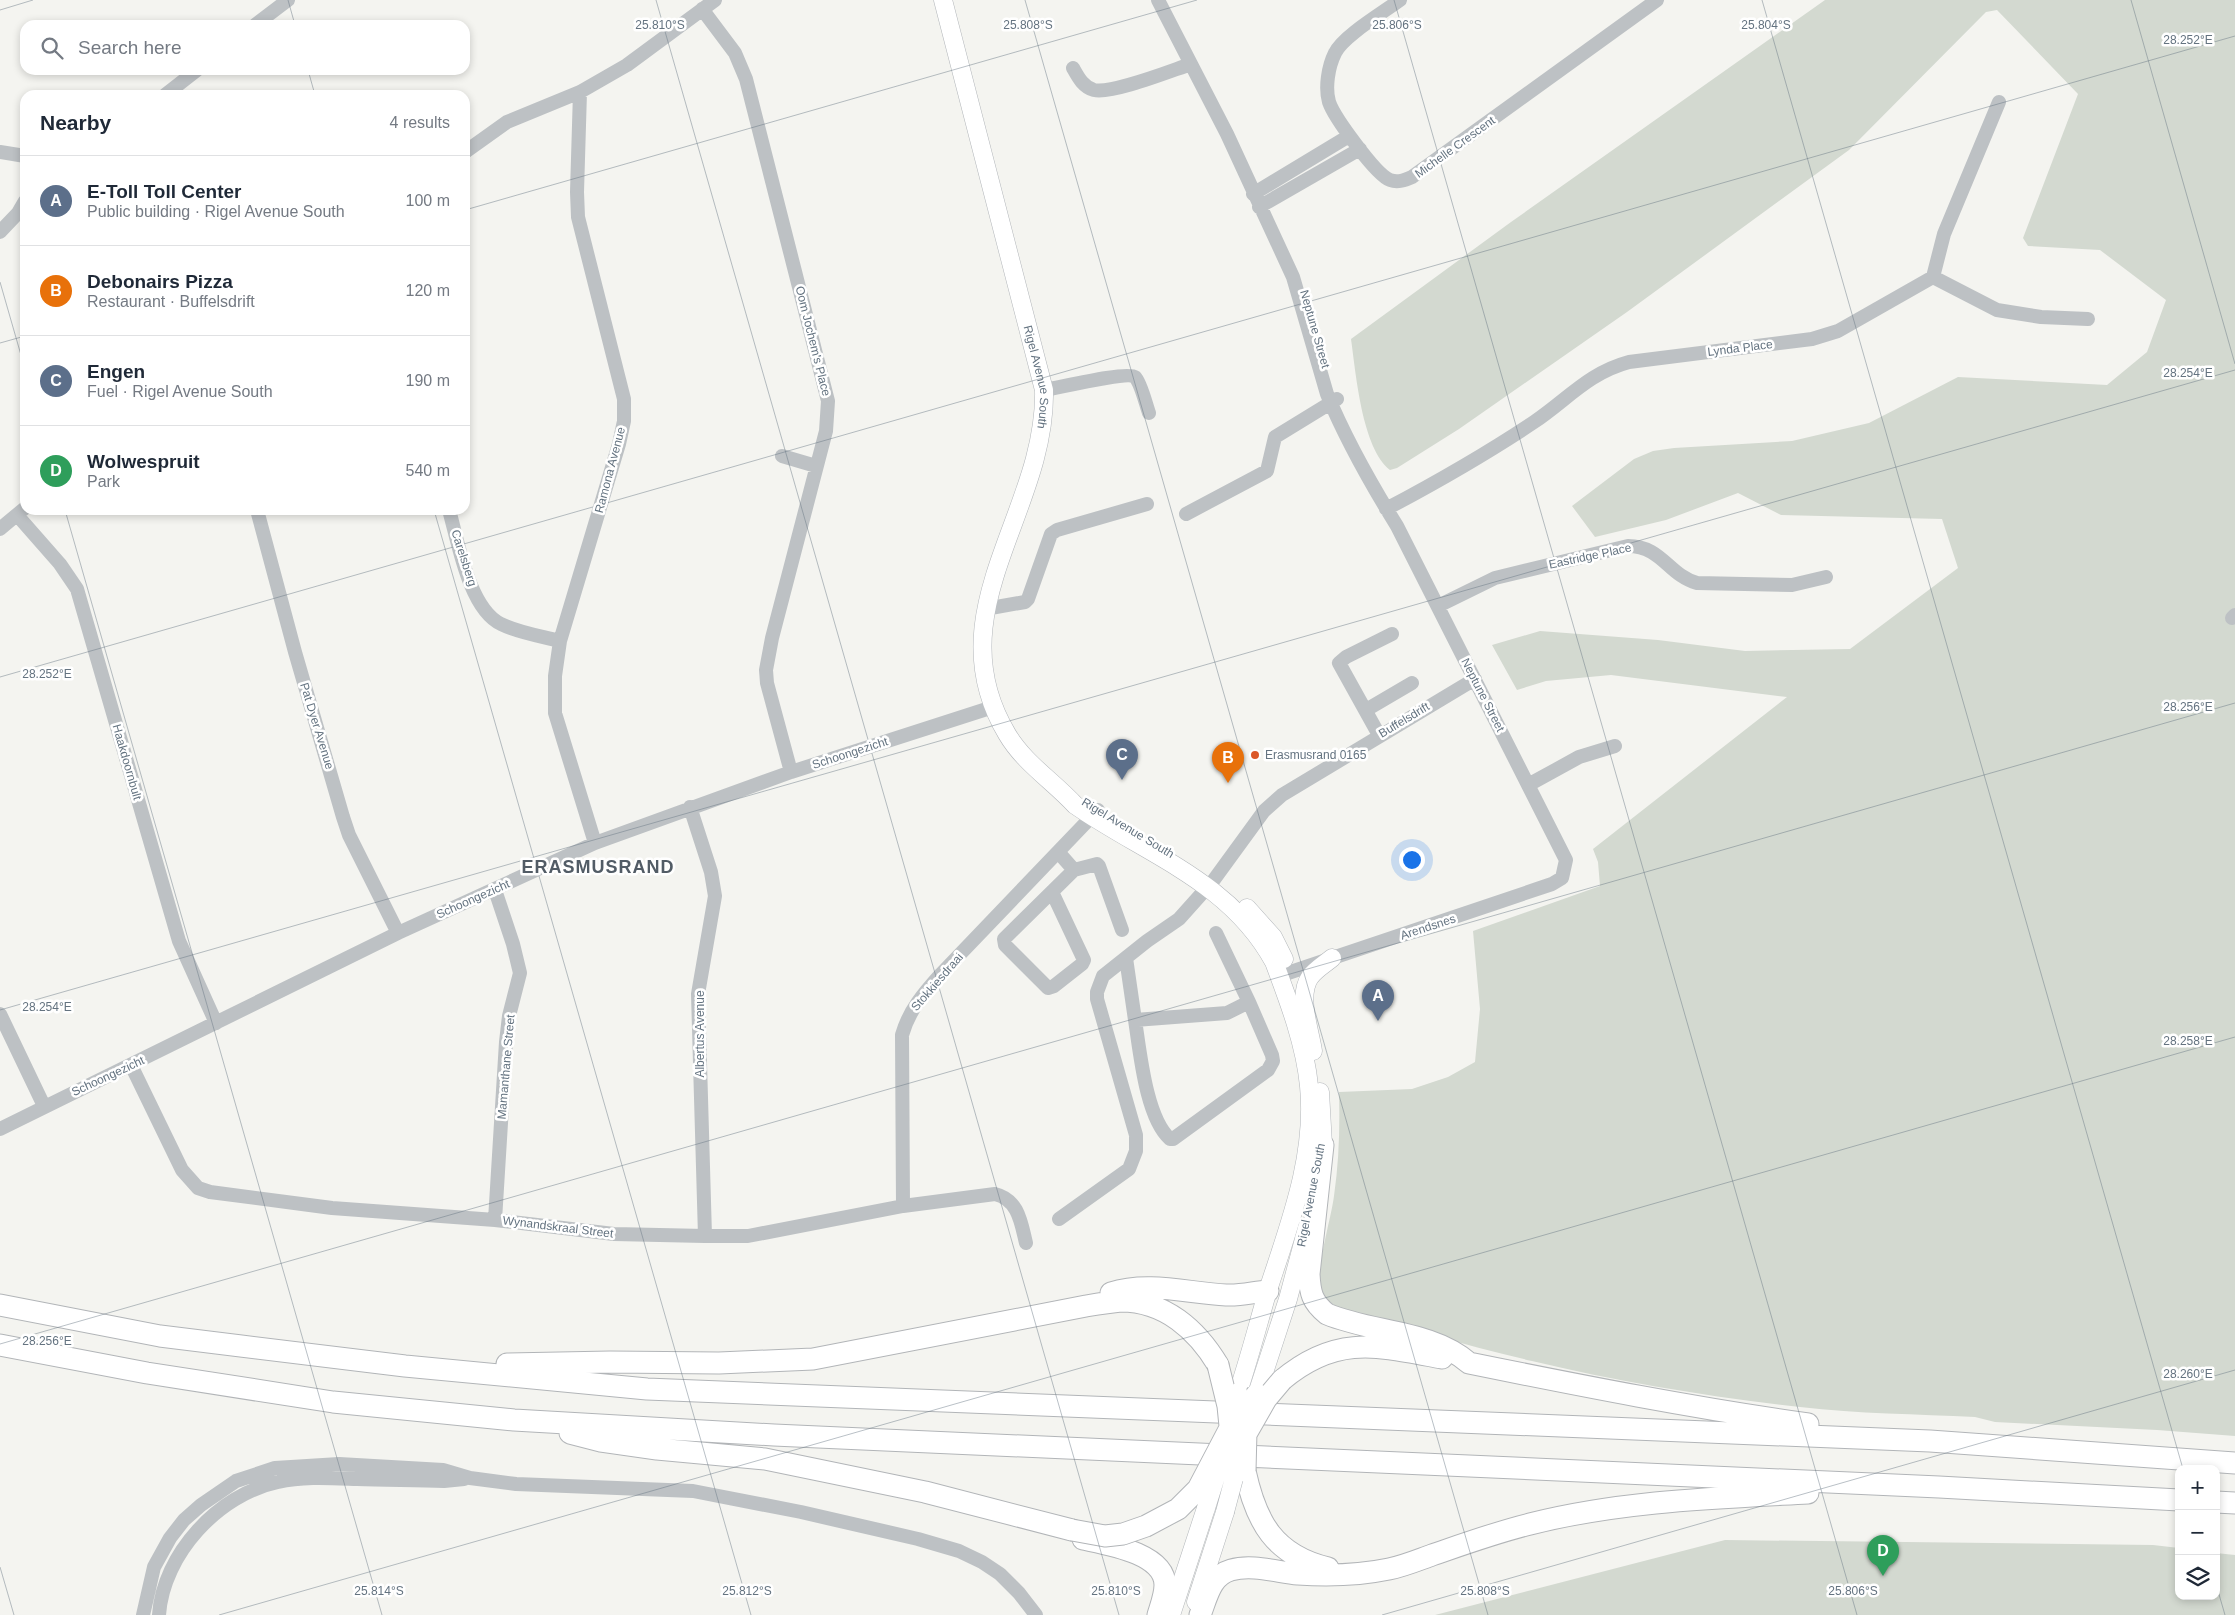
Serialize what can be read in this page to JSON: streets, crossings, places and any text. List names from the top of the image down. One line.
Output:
{"streets":{"main road":["Rigel Avenue South"],"street":["Michelle Crescent","Neptune Street","Oom Jochem's Place","Lynda Place","Ramona Avenue","Eastridge Place","Carelsberg","Buffelsdrift","Pat Dyer Avenue","Schoongezicht","Haakdoornbult","Arendsnes","Stokkiesdraai","Albertus Avenue","Mamanthane Street","Wynandskraal Street"]},"crossings":[["Neptune Street","Lynda Place"],["Neptune Street","Eastridge Place"],["Neptune Street","Buffelsdrift"],["Neptune Street","Arendsnes"],["Oom Jochem's Place","Schoongezicht"],["Rigel Avenue South","Buffelsdrift"],["Rigel Avenue South","Schoongezicht"],["Rigel Avenue South","Arendsnes"],["Rigel Avenue South","Stokkiesdraai"],["Ramona Avenue","Carelsberg"],["Ramona Avenue","Schoongezicht"],["Pat Dyer Avenue","Schoongezicht"],["Schoongezicht","Haakdoornbult"],["Schoongezicht","Albertus Avenue"],["Schoongezicht","Mamanthane Street"],["Schoongezicht","Wynandskraal Street"],["Stokkiesdraai","Wynandskraal Street"],["Albertus Avenue","Wynandskraal Street"],["Mamanthane Street","Wynandskraal Street"]],"districts":["ERASMUSRAND"],"places":["Erasmusrand 0165"],"page":{"search":"Search here","heading":["Nearby","4 results"],"list":[{"mark":"A","name":"E-Toll Toll Center","note":"Public building · Rigel Avenue South","value":"100 m"},{"mark":"B","name":"Debonairs Pizza","note":"Restaurant · Buffelsdrift","value":"120 m"},{"mark":"C","name":"Engen","note":"Fuel · Rigel Avenue South","value":"190 m"},{"mark":"D","name":"Wolwespruit","note":"Park","value":"540 m"}],"pins":["C","B","A","D"],"map_buttons":["+","−"]},"coordinates":["25.810°S","25.808°S","25.806°S","25.804°S","28.252°E","28.254°E","28.256°E","28.258°E","28.260°E","25.814°S","25.812°S"]}
